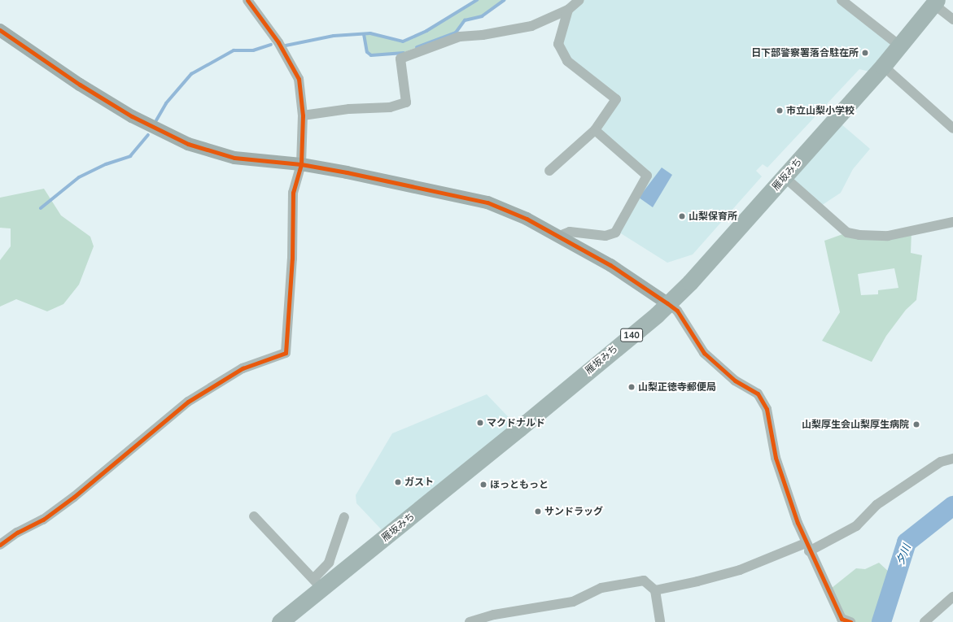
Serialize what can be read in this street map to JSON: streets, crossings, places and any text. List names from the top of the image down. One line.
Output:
{"streets":{"highway":["雁坂みち","140"]},"water":["夕川"],"places":["日下部警察署落合駐在所","市立山梨小学校","山梨保育所","山梨正徳寺郵便局","マクドナルド","山梨厚生会山梨厚生病院","ガスト","ほっともっと","サンドラッグ"]}
